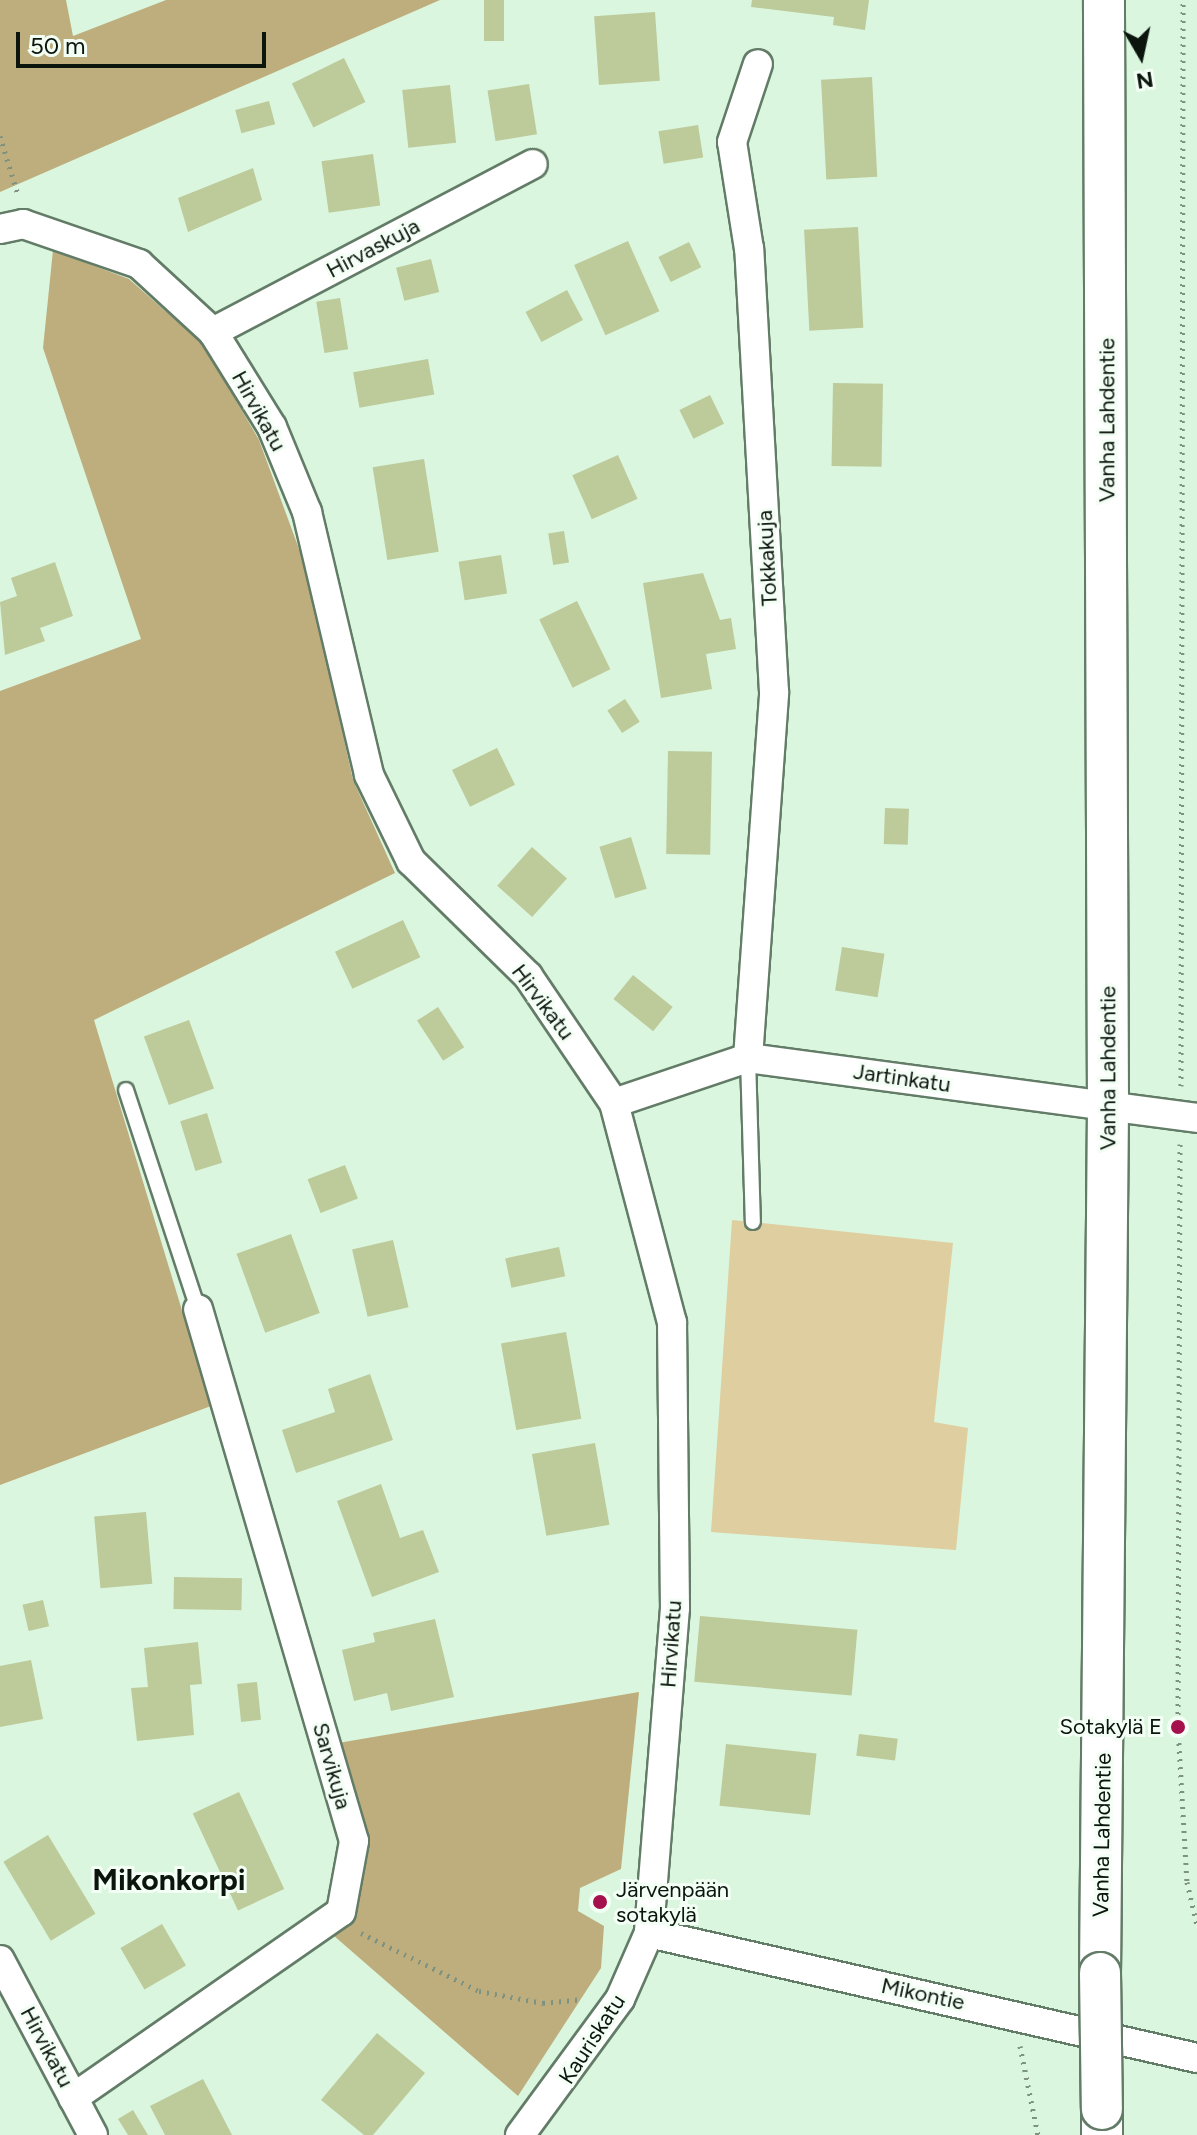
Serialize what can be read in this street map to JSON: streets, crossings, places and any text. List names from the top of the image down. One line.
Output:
{"streets":{"main road":["Vanha Lahdentie"],"street":["Hirvaskuja","Hirvikatu","Tokkakuja","Jartinkatu","Sarvikuja","Mikontie","Kauriskatu"]},"crossings":[["Hirvaskuja","Hirvikatu"],["Hirvikatu","Jartinkatu"],["Hirvikatu","Mikontie"],["Hirvikatu","Kauriskatu"],["Vanha Lahdentie","Jartinkatu"],["Tokkakuja","Jartinkatu"],["Mikontie","Kauriskatu"]],"districts":["Mikonkorpi"],"places":["Sotakylä E","Järvenpään sotakylä"],"scale_bar":"50 m","north":"bottom"}
